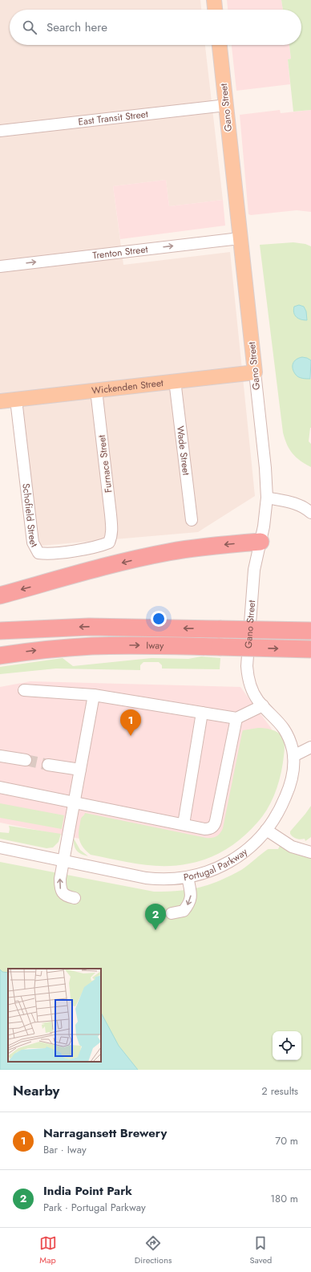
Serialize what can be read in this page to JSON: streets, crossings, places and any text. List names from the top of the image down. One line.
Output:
{"streets":{"highway":["Iway"],"main road":["Gano Street","Wickenden Street"],"street":["East Transit Street","Trenton Street","Wade Street","Furnace Street","Schofield Street","Portugal Parkway"]},"crossings":[["Gano Street","East Transit Street"],["Gano Street","Trenton Street"],["Gano Street","Wickenden Street"],["Gano Street","Portugal Parkway"],["Wickenden Street","Wade Street"],["Wickenden Street","Furnace Street"],["Wickenden Street","Schofield Street"],["Furnace Street","Schofield Street"]],"one_way":["Trenton Street"],"page":{"search":"Search here","pins":["1","2"],"heading":["Nearby","2 results"],"list":[{"mark":"1","name":"Narragansett Brewery","note":"Bar · Iway","value":"70 m"},{"mark":"2","name":"India Point Park","note":"Park · Portugal Parkway","value":"180 m"}],"nav":["Map","Directions","Saved"]}}
